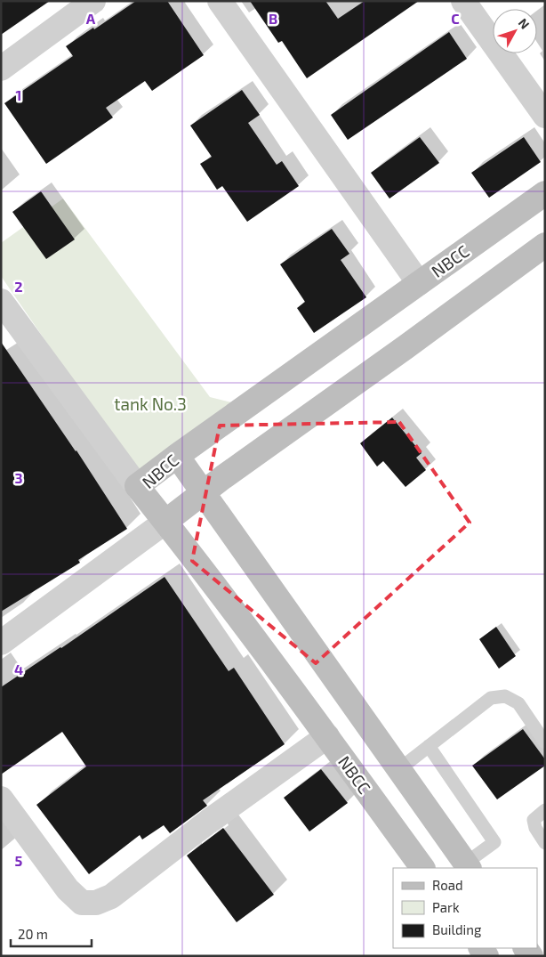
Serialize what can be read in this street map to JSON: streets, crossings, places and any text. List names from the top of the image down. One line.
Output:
{"streets":{"street":["NBCC"]},"parks":["tank No.3"],"legend":["Road","Park","Building"],"scale_bar":"20 m","north":"top right","grid":{"columns":["A","B","C"],"rows":["1","2","3","4","5"]}}
